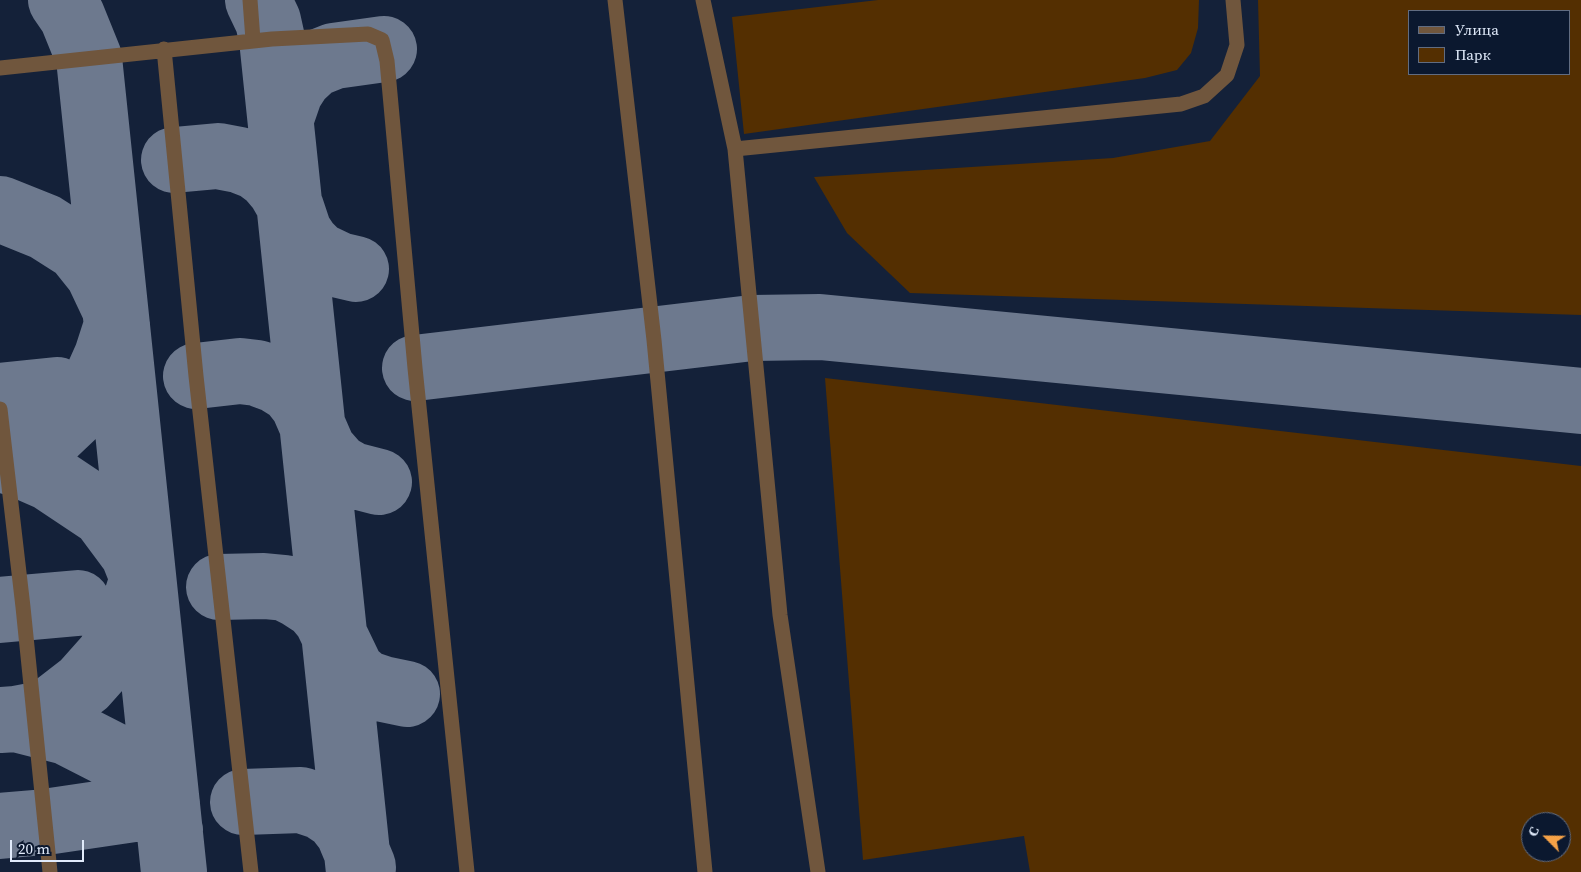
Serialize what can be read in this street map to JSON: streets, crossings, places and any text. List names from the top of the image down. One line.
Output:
{"legend":["Улица","Парк"],"scale_bar":"20 m","north":"top left"}
